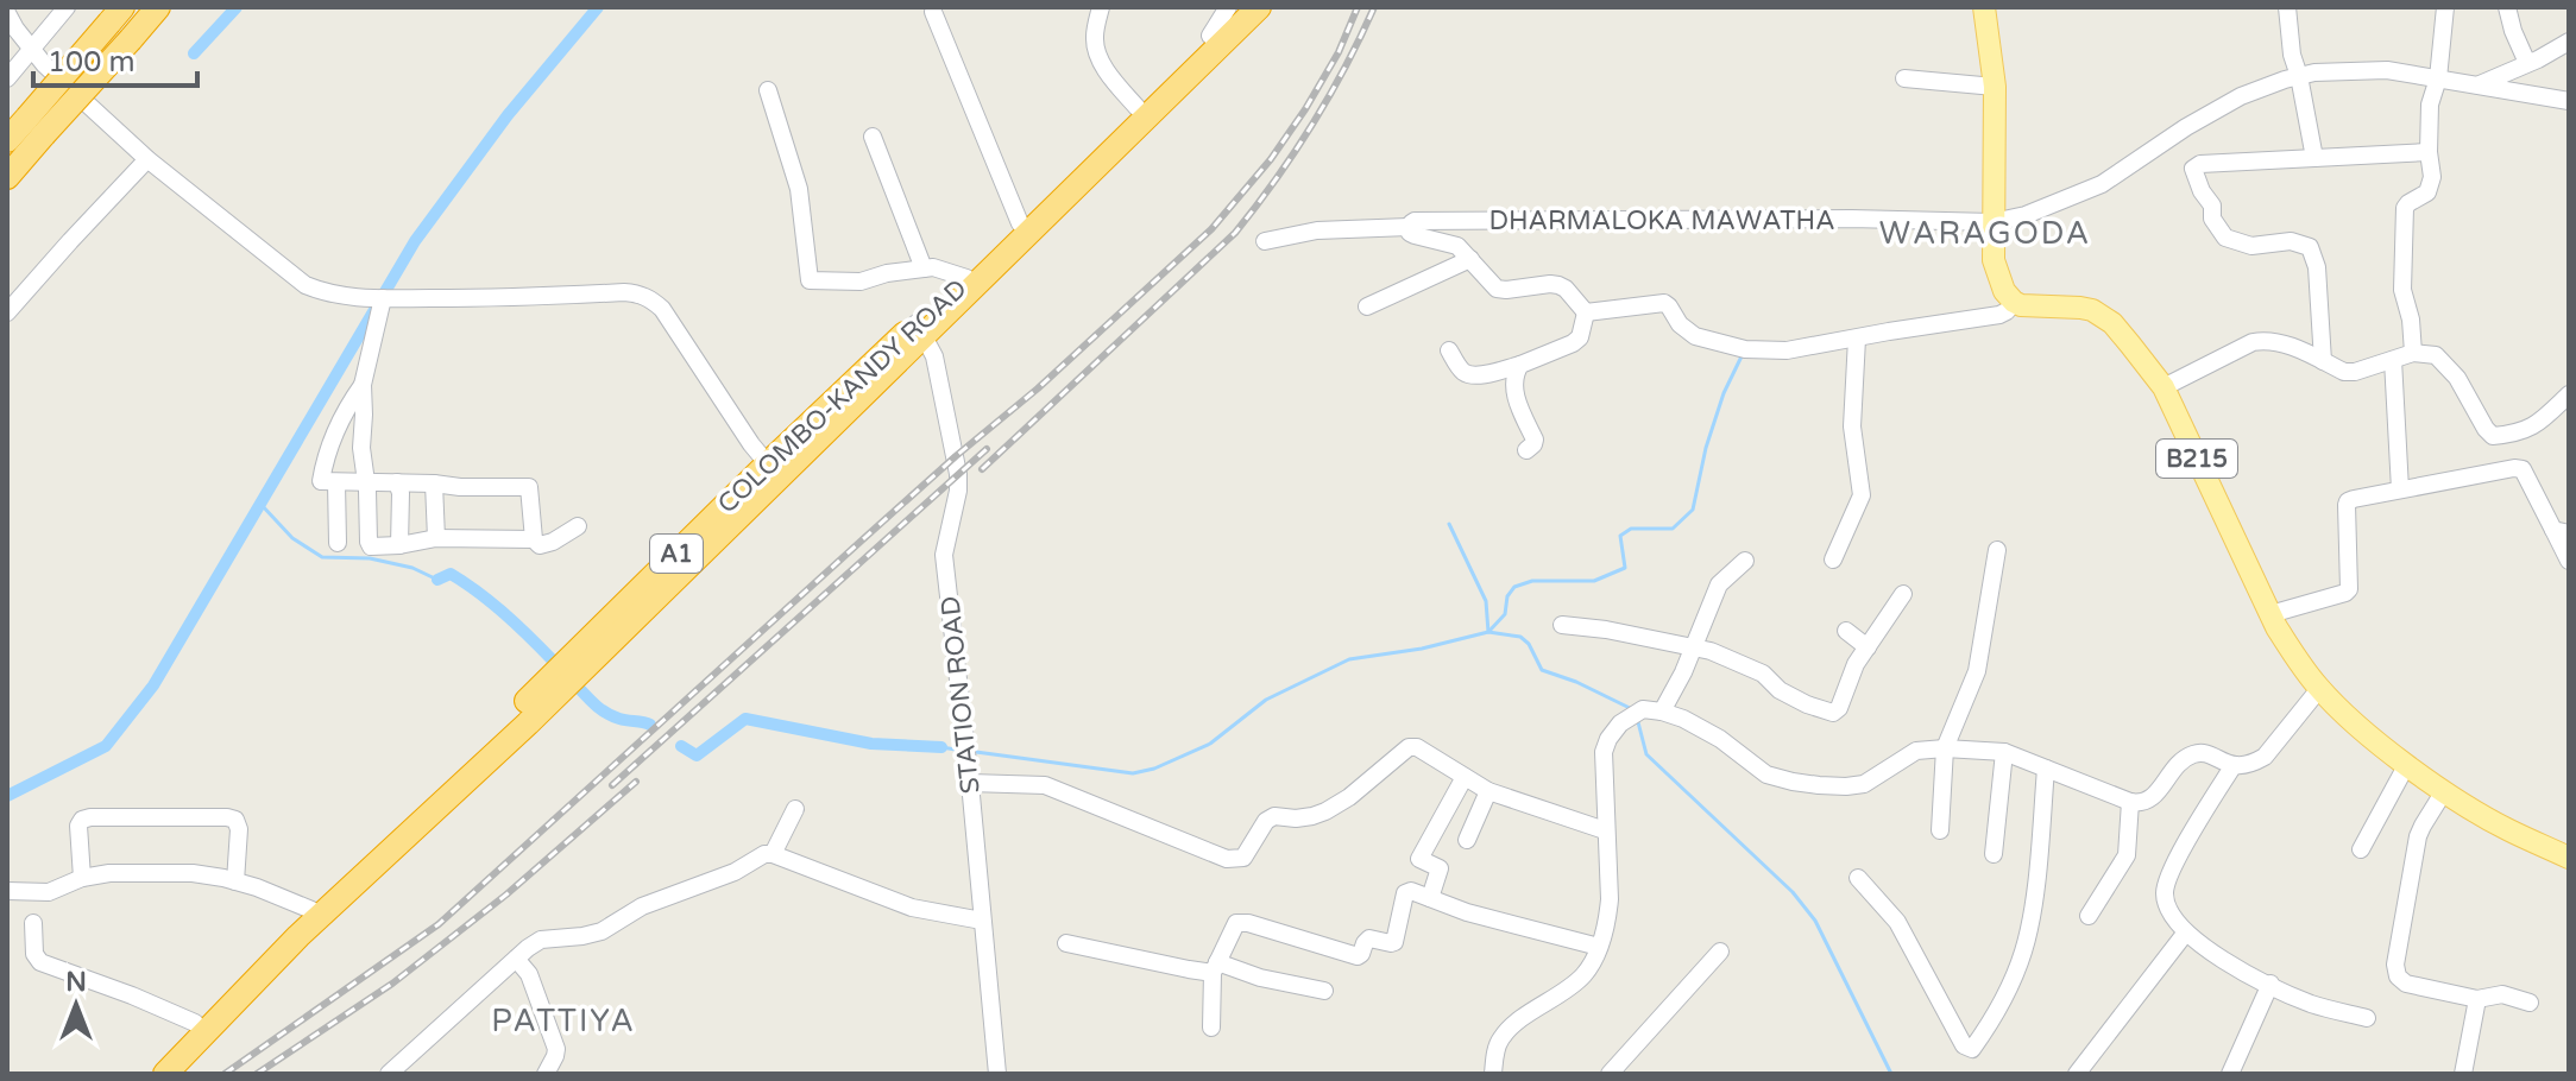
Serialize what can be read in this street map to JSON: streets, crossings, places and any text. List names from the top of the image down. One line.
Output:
{"streets":{"highway":["COLOMBO-KANDY ROAD","A1"],"main road":["B215"],"street":["DHARMALOKA MAWATHA","STATION ROAD"]},"crossings":[["COLOMBO-KANDY ROAD","A1"],["COLOMBO-KANDY ROAD","STATION ROAD"]],"districts":["WARAGODA","PATTIYA"],"scale_bar":"100 m","north":"top"}
